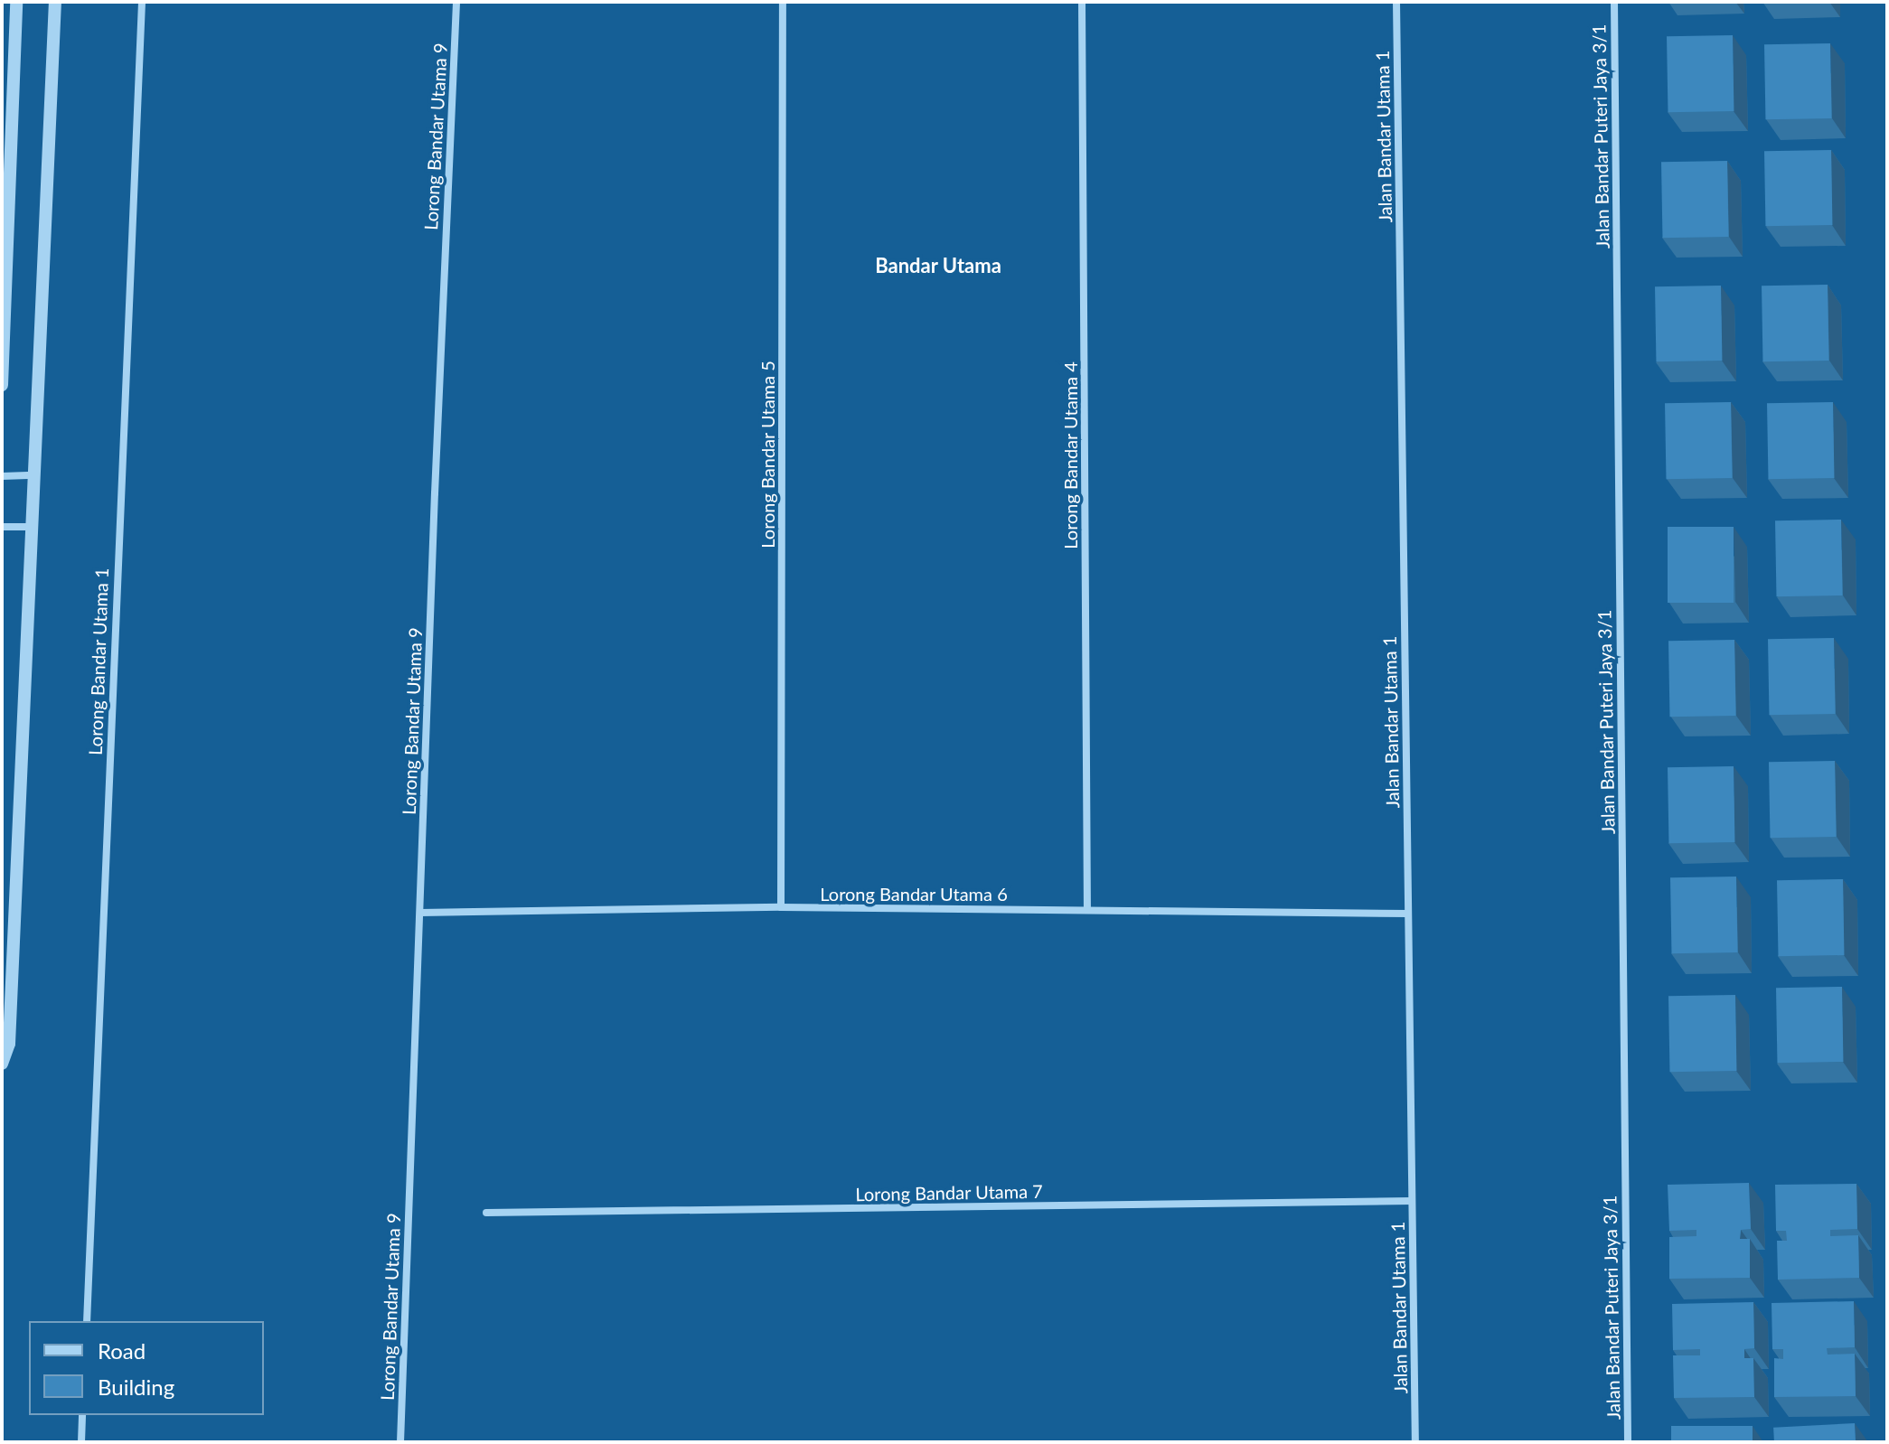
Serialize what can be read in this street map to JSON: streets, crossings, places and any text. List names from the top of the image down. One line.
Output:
{"streets":{"street":["Lorong Bandar Utama 9","Jalan Bandar Utama 1","Jalan Bandar Puteri Jaya 3/1","Lorong Bandar Utama 5","Lorong Bandar Utama 4","Lorong Bandar Utama 1","Lorong Bandar Utama 6","Lorong Bandar Utama 7"]},"crossings":[["Lorong Bandar Utama 9","Lorong Bandar Utama 6"],["Jalan Bandar Utama 1","Lorong Bandar Utama 6"],["Jalan Bandar Utama 1","Lorong Bandar Utama 7"],["Lorong Bandar Utama 5","Lorong Bandar Utama 6"],["Lorong Bandar Utama 4","Lorong Bandar Utama 6"]],"districts":["Bandar Utama"],"legend":["Road","Building"]}
